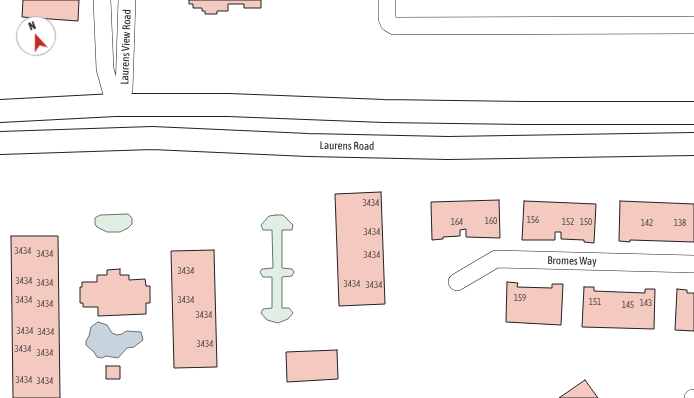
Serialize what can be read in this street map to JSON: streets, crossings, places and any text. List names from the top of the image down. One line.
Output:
{"streets":{"main road":["Laurens Road"],"street":["Laurens View Road","Bromes Way"]},"house_numbers":["3434","156","160","164","152","150","142","138","3434","3434","3434","3434","3434","3434","3434","3434","3434","159","3434","3434","151","143","3434","145","3434","3434","3434","3434","3434","3434","3434","3434"],"north":"top"}
